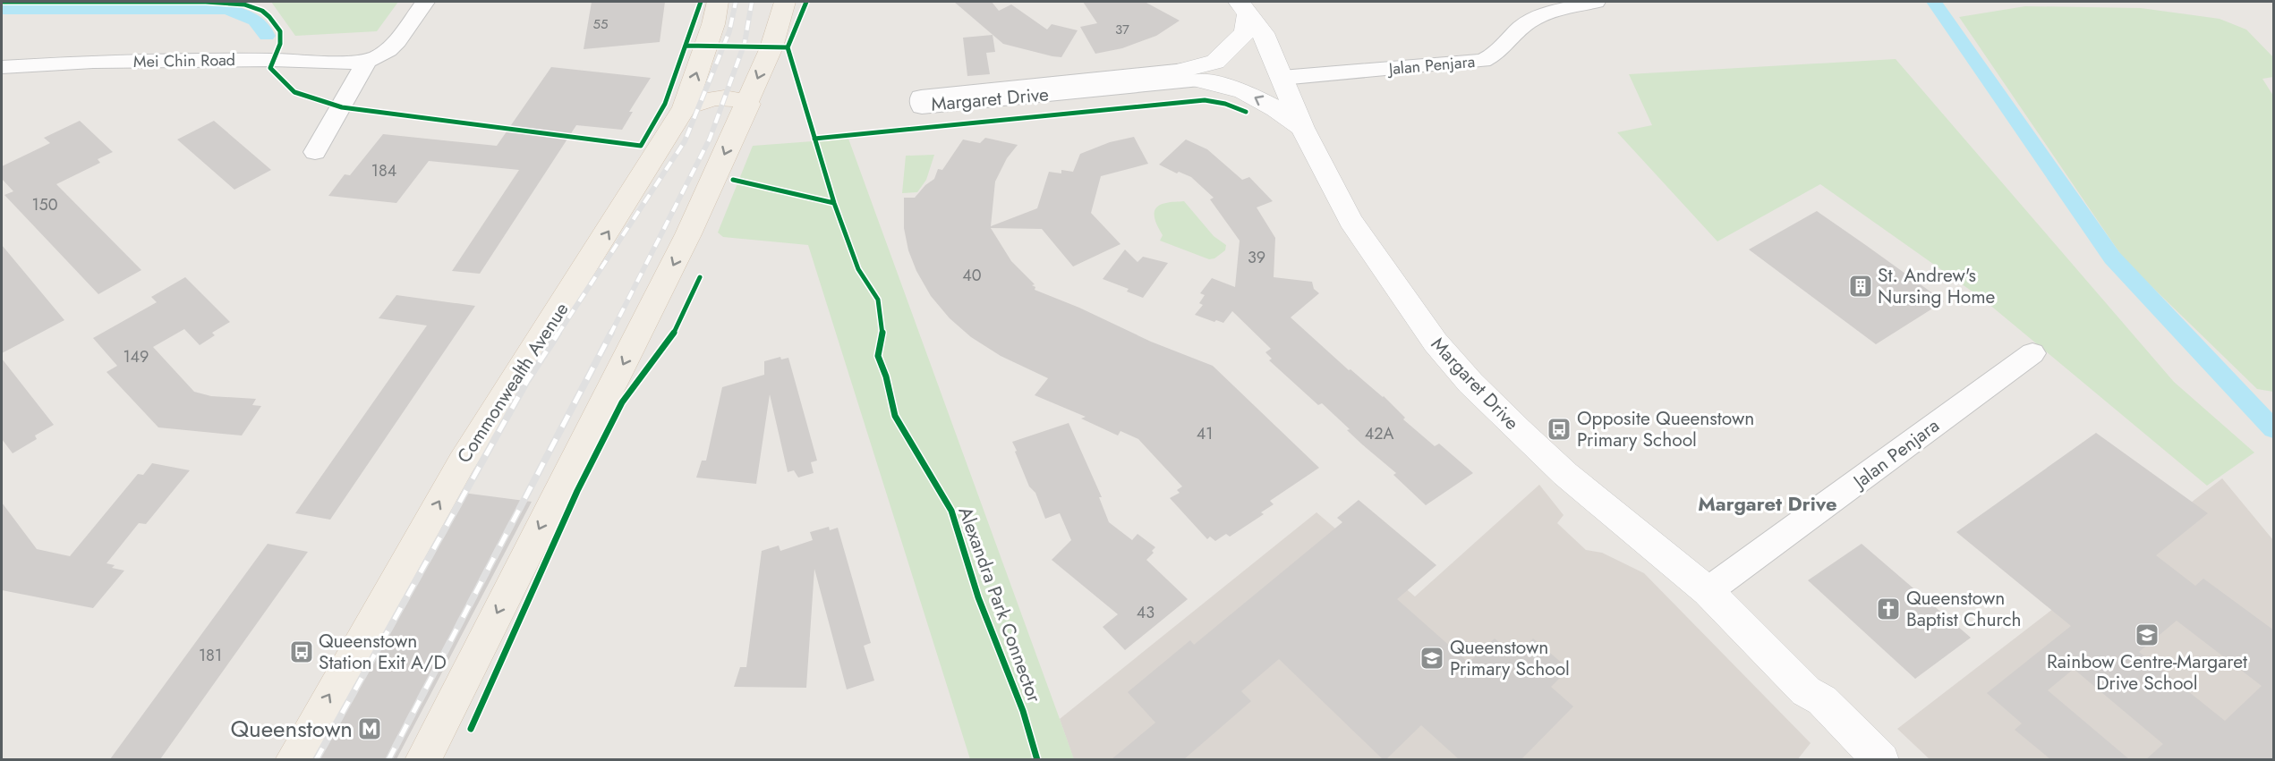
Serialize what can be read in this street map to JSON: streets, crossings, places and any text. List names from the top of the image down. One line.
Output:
{"streets":{"main road":["Commonwealth Avenue"],"street":["Mei Chin Road","Jalan Penjara","Margaret Drive"],"cycle path":["Alexandra Park Connector"]},"crossings":[["Jalan Penjara","Margaret Drive"]],"districts":["Margaret Drive"],"places":{"building":["St. Andrew's Nursing Home"],"bus stop":["Opposite Queenstown Primary School","Queenstown Station Exit A/D"],"church":["Queenstown Baptist Church"],"school or university":["Rainbow Centre-Margaret Drive School","Queenstown Primary School"],"metro station":["Queenstown"]},"house_numbers":["55","37","184","150","39","40","149","41","42A","43","181"]}
